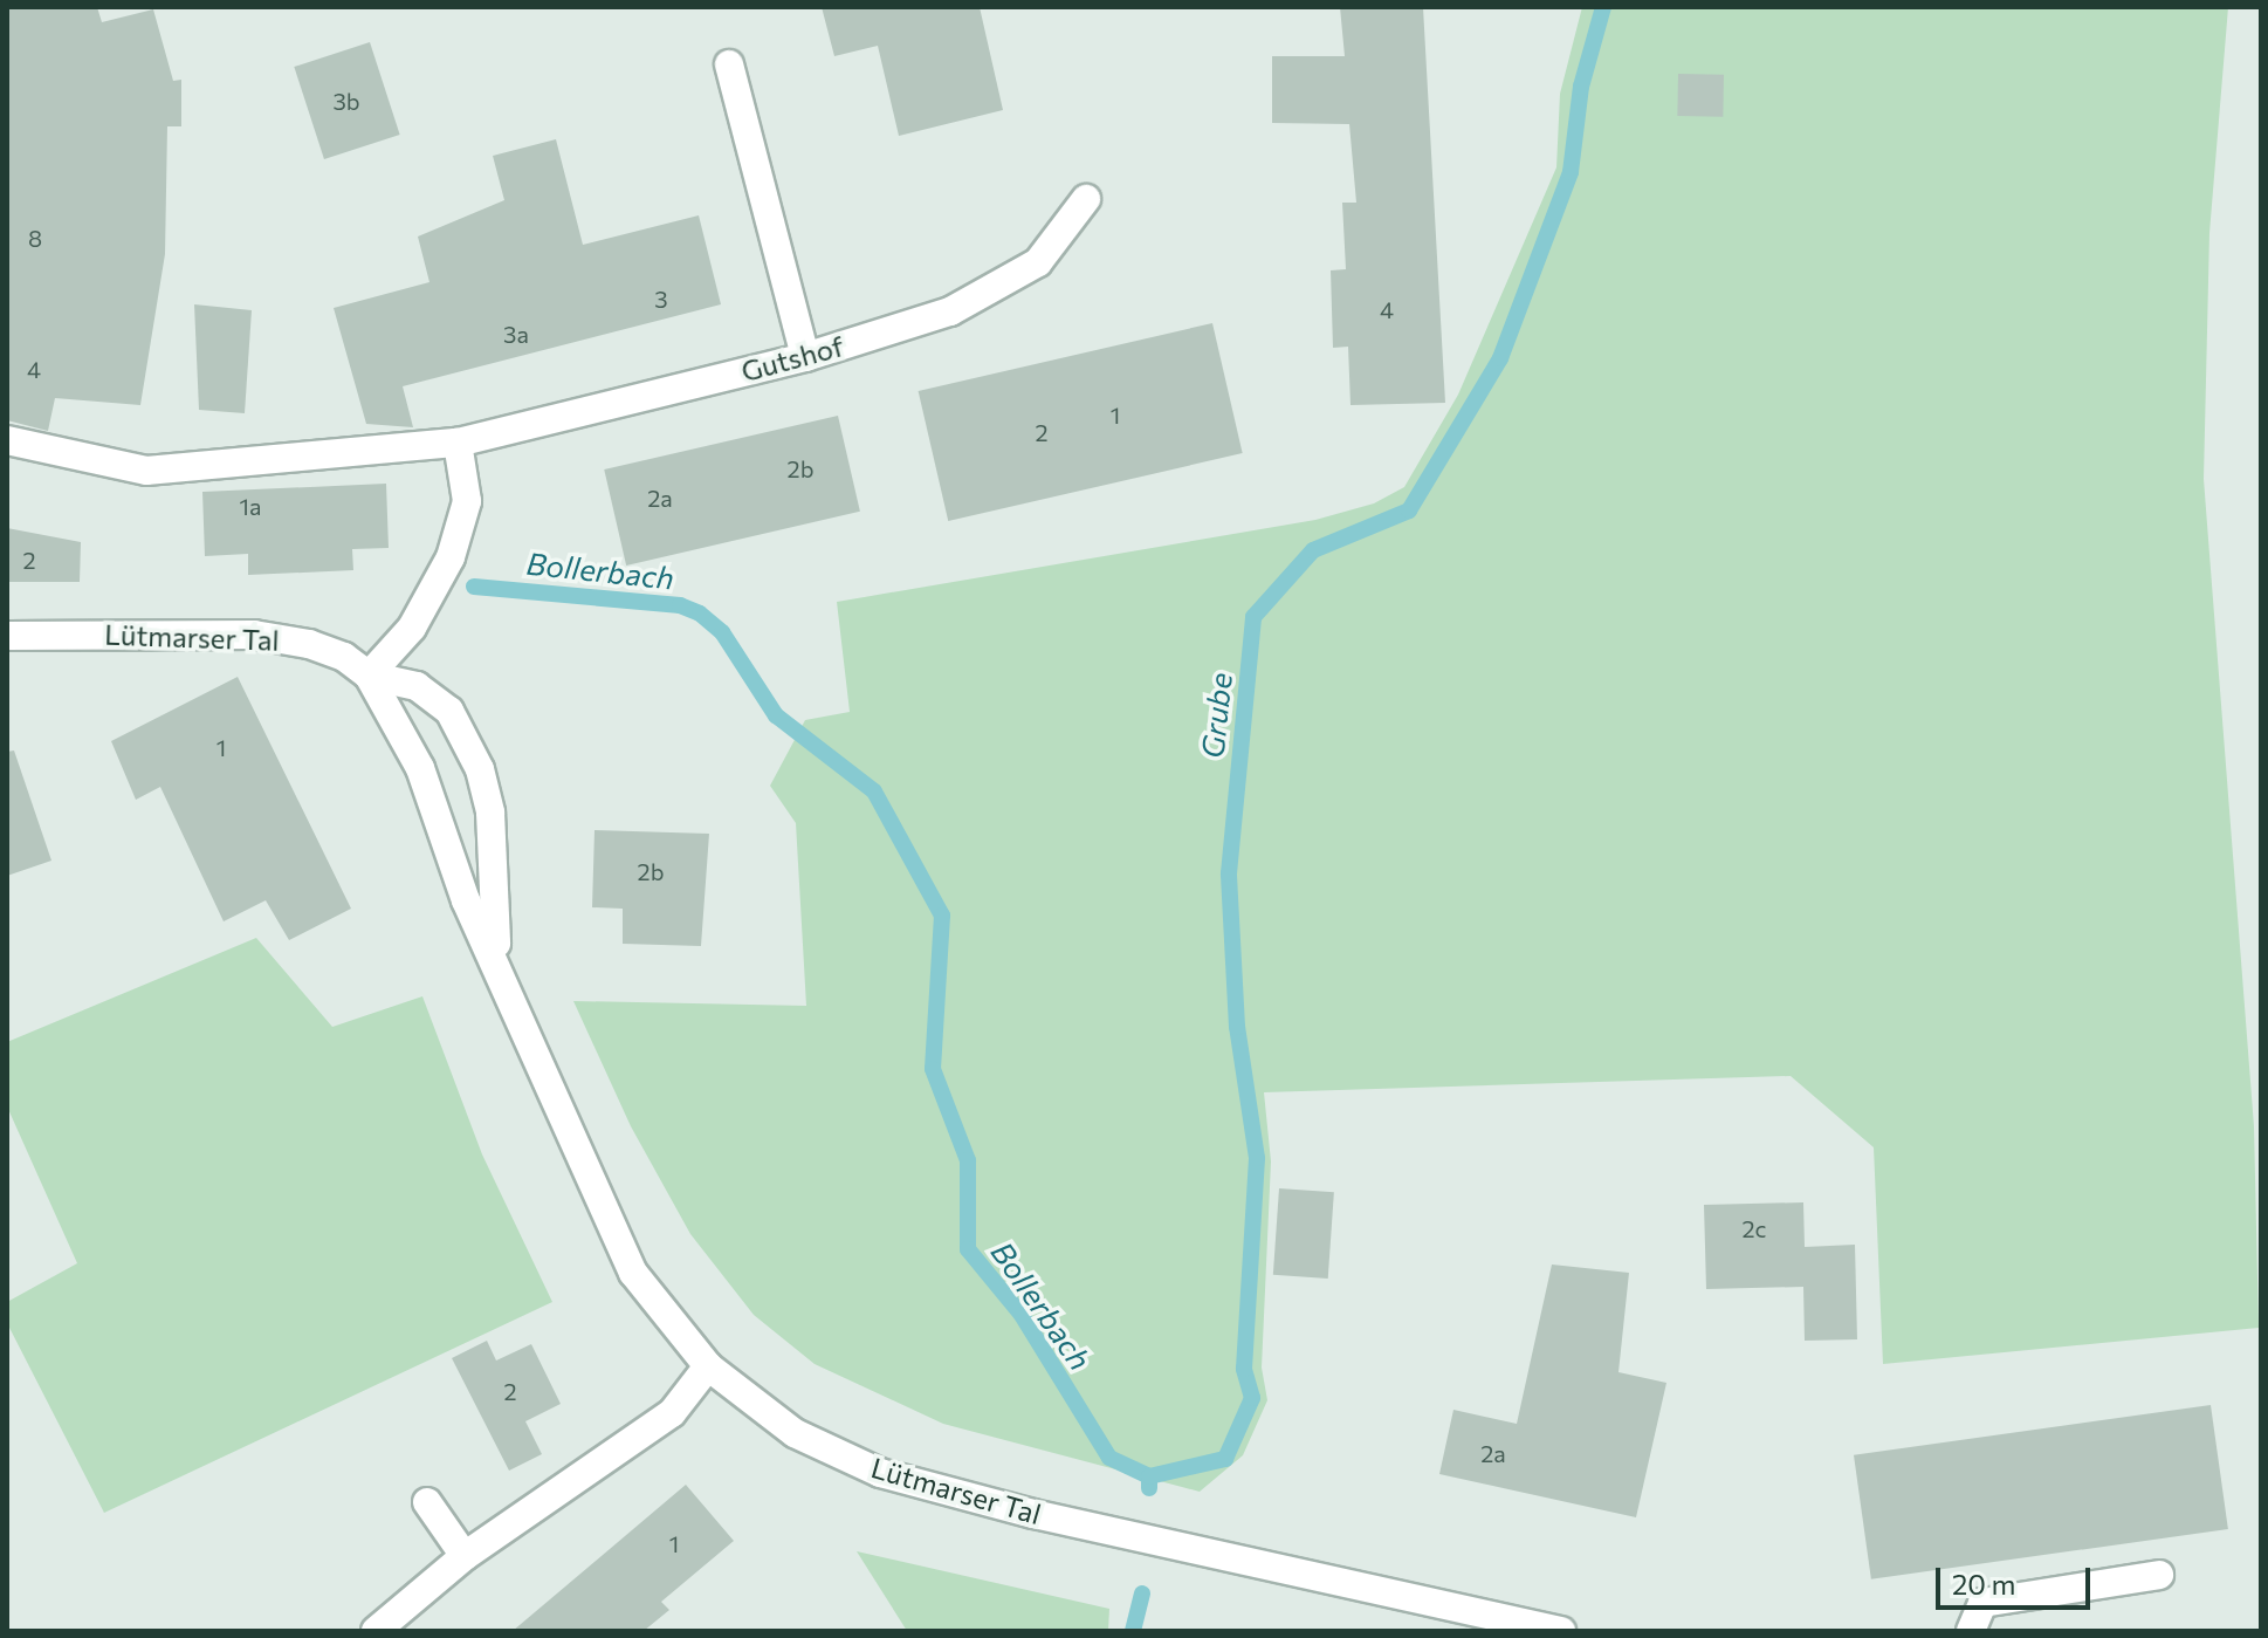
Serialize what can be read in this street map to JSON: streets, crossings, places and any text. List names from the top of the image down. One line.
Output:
{"streets":{"main road":["Gutshof","Lütmarser Tal"]},"water":["Bollerbach","Grube"],"house_numbers":["3b","8","3","4","3a","4","1","2","2b","2a","1a","2","1","2b","2c","2","2a","1"],"scale_bar":"20 m"}
